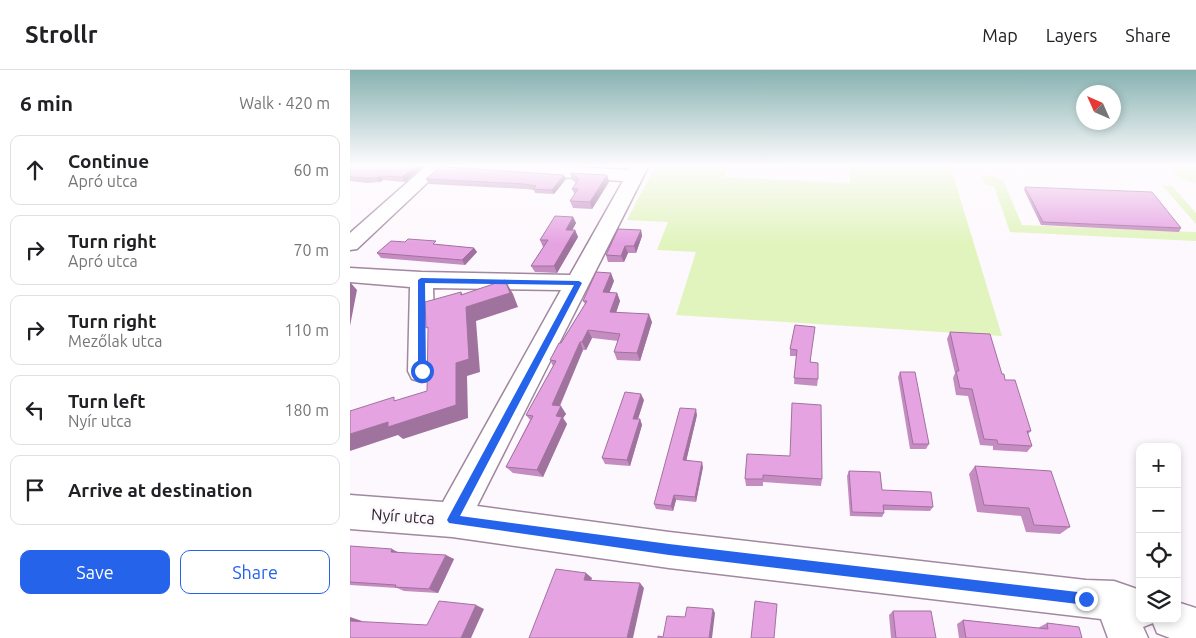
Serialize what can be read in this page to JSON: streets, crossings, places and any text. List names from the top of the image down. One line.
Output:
{"streets":{"street":["Nyír utca"]},"north":"top left","page":{"header":"Strollr","nav":["Map","Layers","Share"],"heading":["6 min","Walk · 420 m"],"list":[["Continue","Apró utca","60 m"],["Turn right","Apró utca","70 m"],["Turn right","Mezőlak utca","110 m"],["Turn left","Nyír utca","180 m"],"Arrive at destination"],"map_buttons":["+","−"],"buttons":["Save","Share"]}}
